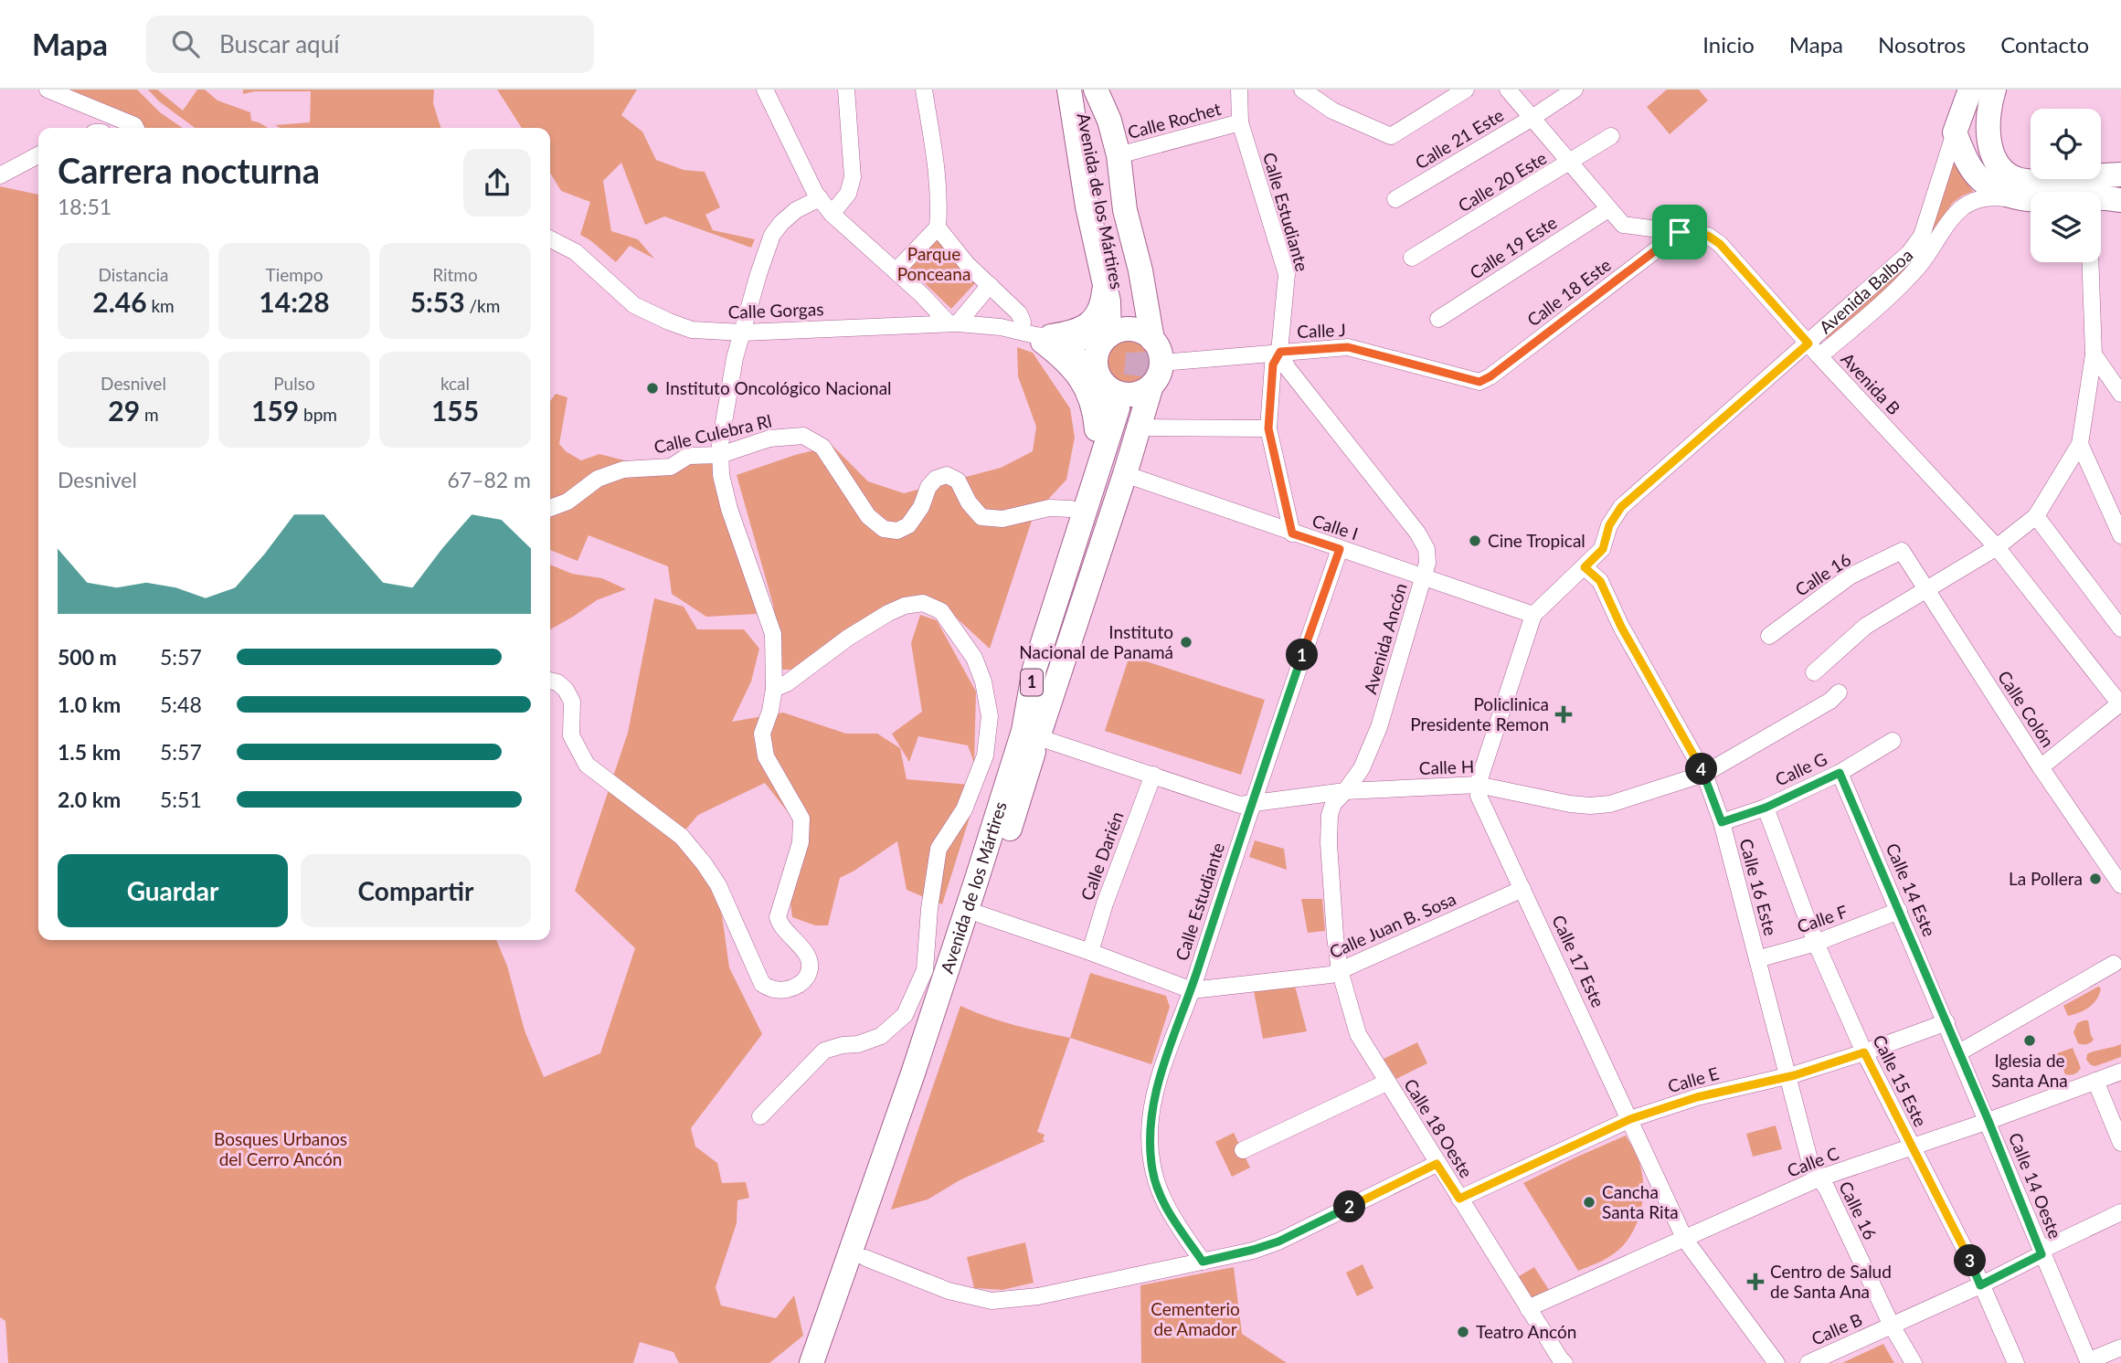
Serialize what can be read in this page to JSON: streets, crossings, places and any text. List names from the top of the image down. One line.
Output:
{"streets":{"highway":["Avenida de los Mártires","Avenida Balboa","1"],"street":["Calle Rochet","Calle 21 Este","Calle 20 Este","Calle Estudiante","Calle 19 Este","Calle 18 Este","Calle Gorgas","Calle J","Avenida B","Calle Culebra Rl","Calle I","Calle 16","Avenida Ancón","Calle Colón","Calle H","Calle G","Calle Darién","Calle 16 Este","Calle 14 Este","Calle F","Calle Juan B. Sosa","Calle 17 Este","Calle E","Calle 15 Este","Calle 18 Oeste","Calle C","Calle 14 Oeste","Calle B"]},"crossings":[["Calle Rochet","Calle Estudiante"],["Calle 21 Este","Avenida B"],["Calle 20 Este","Avenida B"],["Avenida de los Mártires","Calle H"],["Avenida de los Mártires","Calle Juan B. Sosa"],["Calle Estudiante","Calle J"],["Calle Estudiante","Calle I"],["Calle Estudiante","Avenida Ancón"],["Calle Estudiante","Calle H"],["Calle Estudiante","Calle Juan B. Sosa"],["Calle 19 Este","Avenida B"],["Avenida Balboa","Avenida B"],["Avenida Balboa","Calle 16 Este"],["Calle 18 Este","Calle J"],["Calle 18 Este","Avenida B"],["Calle J","Avenida Ancón"],["Calle I","Avenida Ancón"],["Calle 16","Calle Colón"],["Calle 16","Calle 16 Este"],["Calle 16","Calle C"],["Calle 16","Calle B"],["Avenida Ancón","Calle H"],["Avenida Ancón","Calle Juan B. Sosa"],["Avenida Ancón","Calle 18 Oeste"],["Calle H","Calle Darién"],["Calle H","Calle 16 Este"],["Calle H","Calle 17 Este"],["Calle G","Calle 16 Este"],["Calle G","Calle 14 Este"],["Calle G","Calle 15 Este"],["Calle Darién","Calle Juan B. Sosa"],["Calle 16 Este","Calle F"],["Calle 16 Este","Calle E"],["Calle 16 Este","Calle C"],["Calle 14 Este","Calle F"],["Calle 14 Este","Calle E"],["Calle 14 Este","Calle 14 Oeste"],["Calle F","Calle 15 Este"],["Calle Juan B. Sosa","Calle 17 Este"],["Calle Juan B. Sosa","Calle 18 Oeste"],["Calle 17 Este","Calle E"],["Calle 17 Este","Calle C"],["Calle E","Calle 15 Este"],["Calle E","Calle 18 Oeste"],["Calle E","Calle 14 Oeste"],["Calle 15 Este","Calle C"],["Calle 15 Este","Calle B"],["Calle 18 Oeste","Calle C"],["Calle C","Calle 14 Oeste"],["Calle 14 Oeste","Calle B"]],"parks":["Parque Ponceana","Bosques Urbanos del Cerro Ancón","Cementerio de Amador"],"places":{"other":["Instituto Oncológico Nacional","Cine Tropical","Instituto Nacional de Panamá","La Pollera","Iglesia de Santa Ana","Cancha Santa Rita","Teatro Ancón"],"health":["Policlinica Presidente Remon","Centro de Salud de Santa Ana"]},"page":{"header":"Mapa","search":"Buscar aquí","nav":["Inicio","Mapa","Nosotros","Contacto"],"heading":["Carrera nocturna","18:51"],"stats":[["Distancia","2.46 km"],["Tiempo","14:28"],["Ritmo","5:53 /km"],["Desnivel","29 m"],["Pulso","159 bpm"],["kcal","155"]],"chart":["Desnivel","67–82 m"],"list":[{"name":"500 m","note":"5:57"},{"name":"1.0 km","note":"5:48"},{"name":"1.5 km","note":"5:57"},{"name":"2.0 km","note":"5:51"}],"pins":["1","4","2","3"],"buttons":["Guardar","Compartir"]}}
